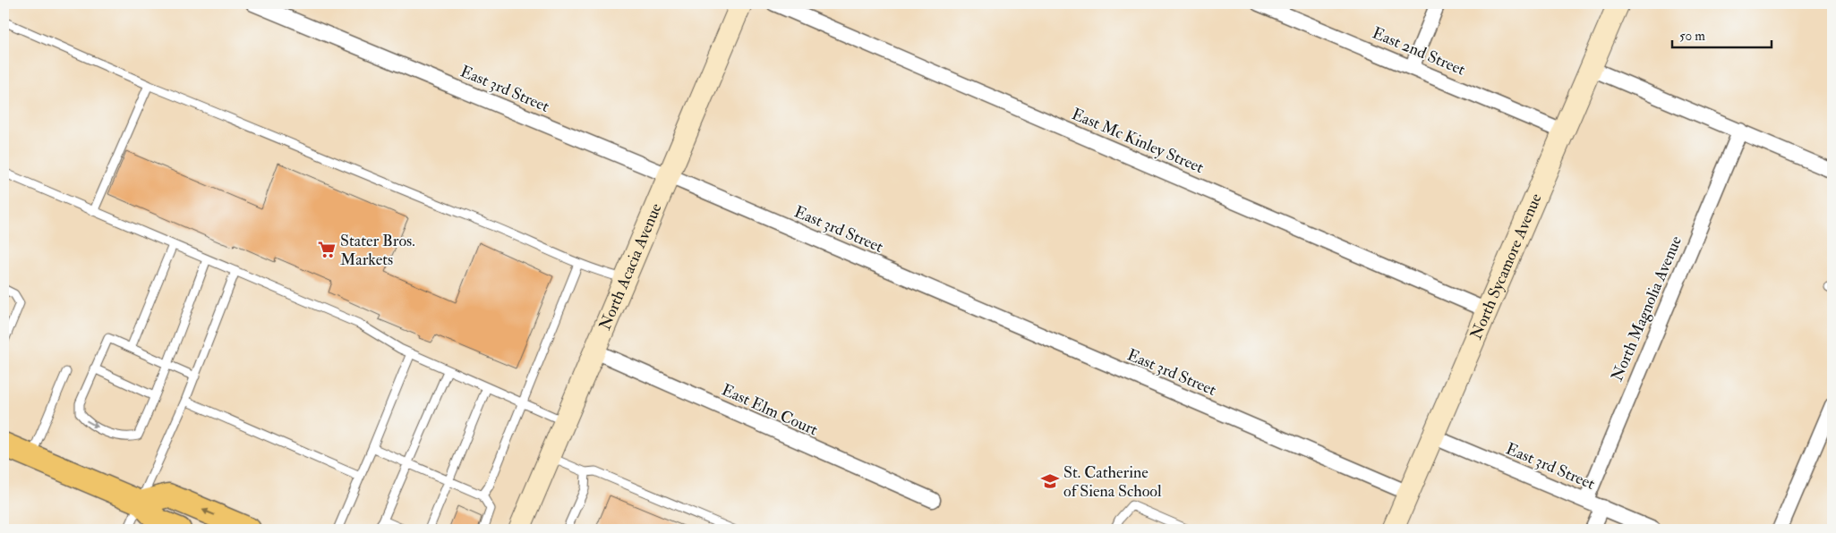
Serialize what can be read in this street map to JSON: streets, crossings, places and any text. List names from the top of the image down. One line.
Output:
{"streets":{"street":["East 2nd Street","East 3rd Street","East Mc Kinley Street","North Acacia Avenue","North Sycamore Avenue","North Magnolia Avenue","East Elm Court"]},"crossings":[["East 2nd Street","North Sycamore Avenue"],["East 3rd Street","North Acacia Avenue"],["East 3rd Street","North Sycamore Avenue"],["East 3rd Street","North Magnolia Avenue"],["East Mc Kinley Street","North Sycamore Avenue"],["North Acacia Avenue","East Elm Court"]],"places":{"supermarket":["Stater Bros. Markets"],"school or university":["St. Catherine of Siena School"]},"scale_bar":"50 m"}
